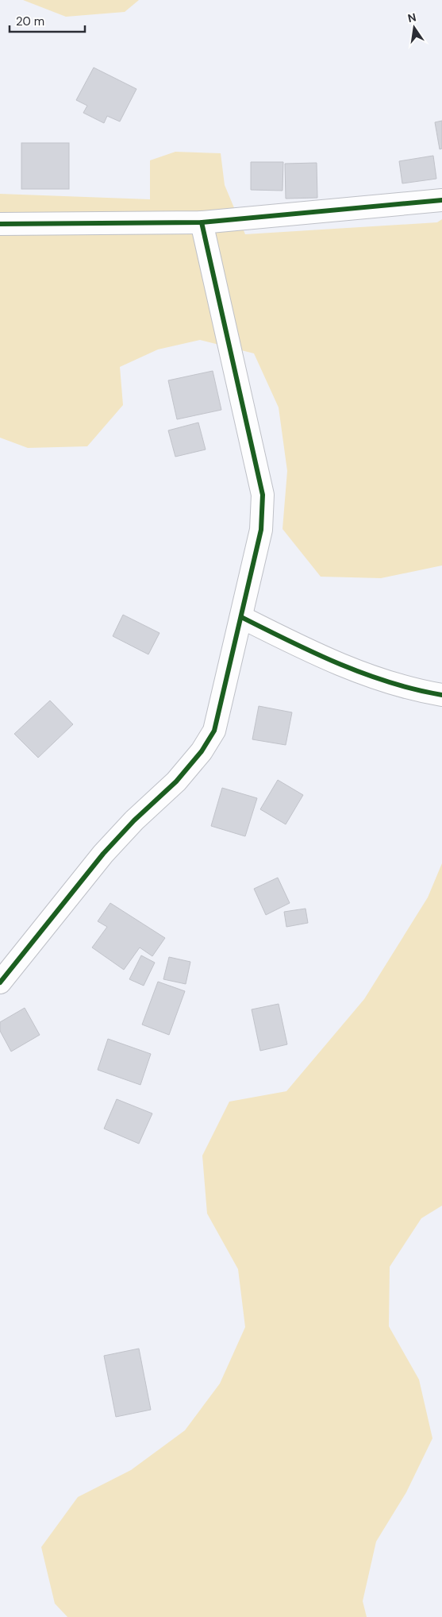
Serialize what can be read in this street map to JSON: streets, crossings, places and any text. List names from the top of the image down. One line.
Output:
{"scale_bar":"20 m","north":"top"}
